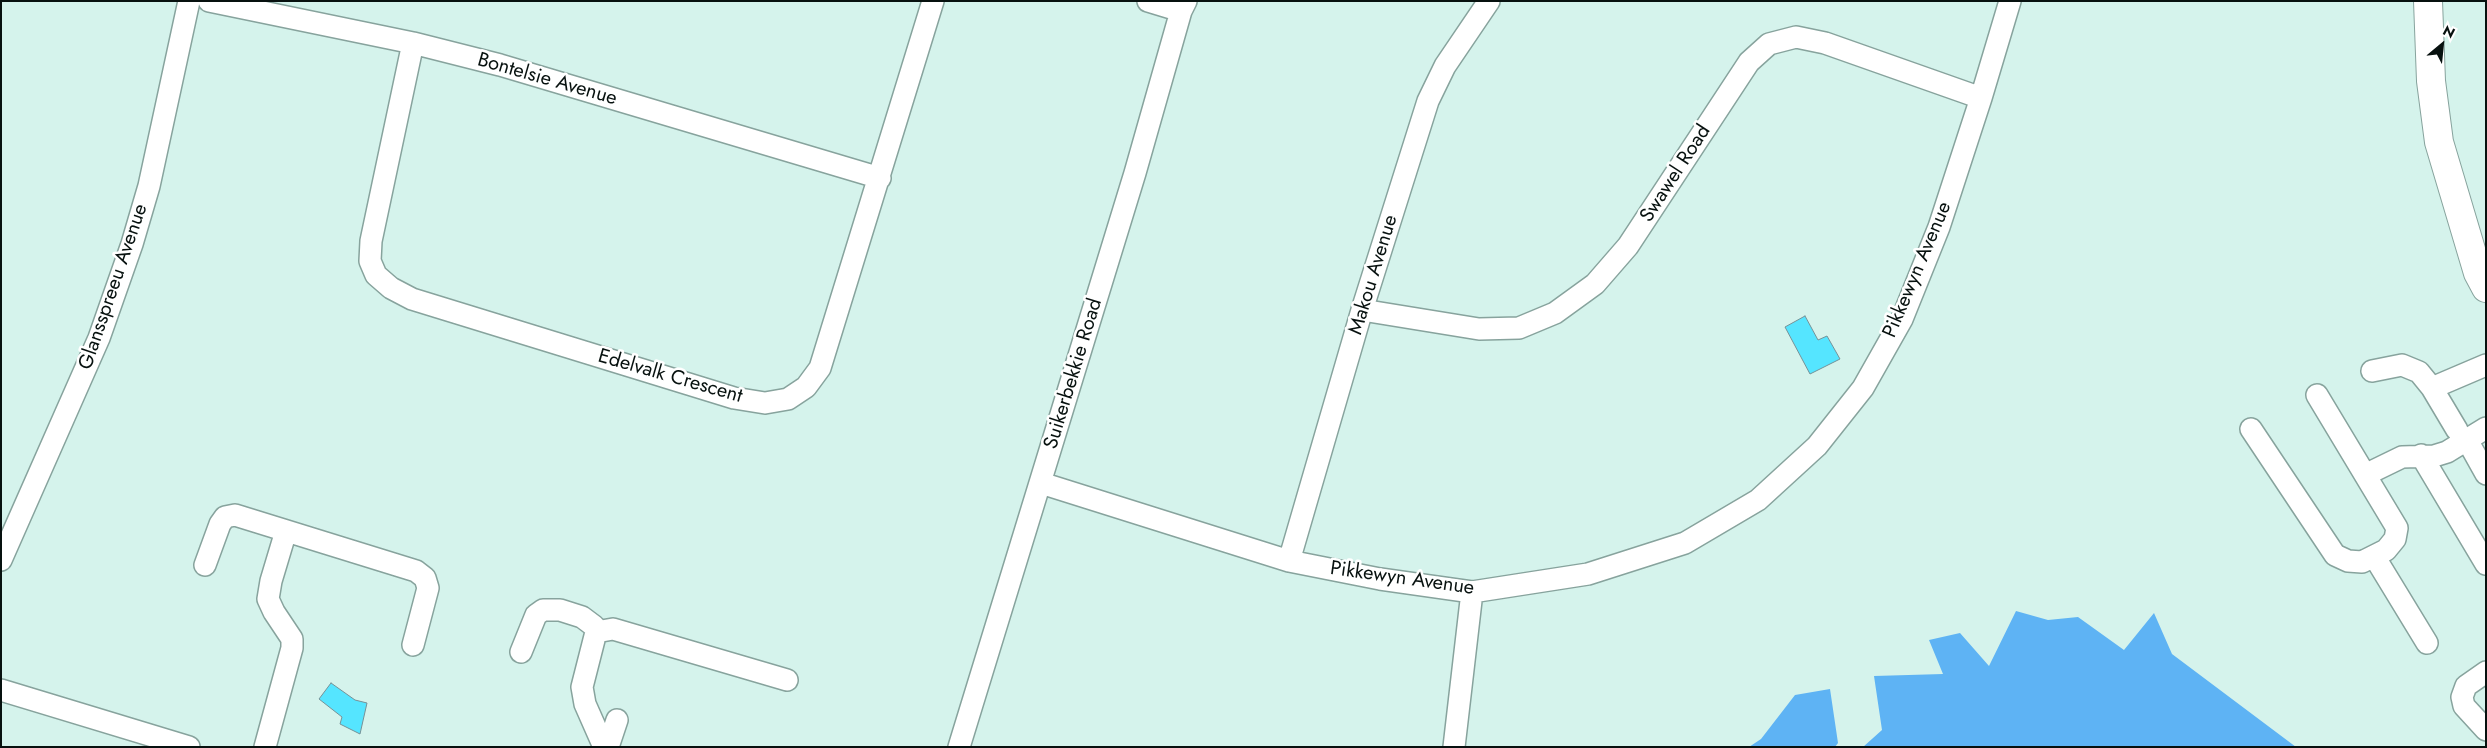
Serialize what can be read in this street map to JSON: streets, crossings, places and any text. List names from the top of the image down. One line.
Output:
{"streets":{"street":["Bontelsie Avenue","Swawel Road","Pikkewyn Avenue","Makou Avenue","Glansspreeu Avenue","Suikerbekkie Road","Edelvalk Crescent"]},"crossings":[["Bontelsie Avenue","Edelvalk Crescent"],["Swawel Road","Pikkewyn Avenue"],["Swawel Road","Makou Avenue"],["Pikkewyn Avenue","Makou Avenue"],["Pikkewyn Avenue","Suikerbekkie Road"]],"north":"top right"}
